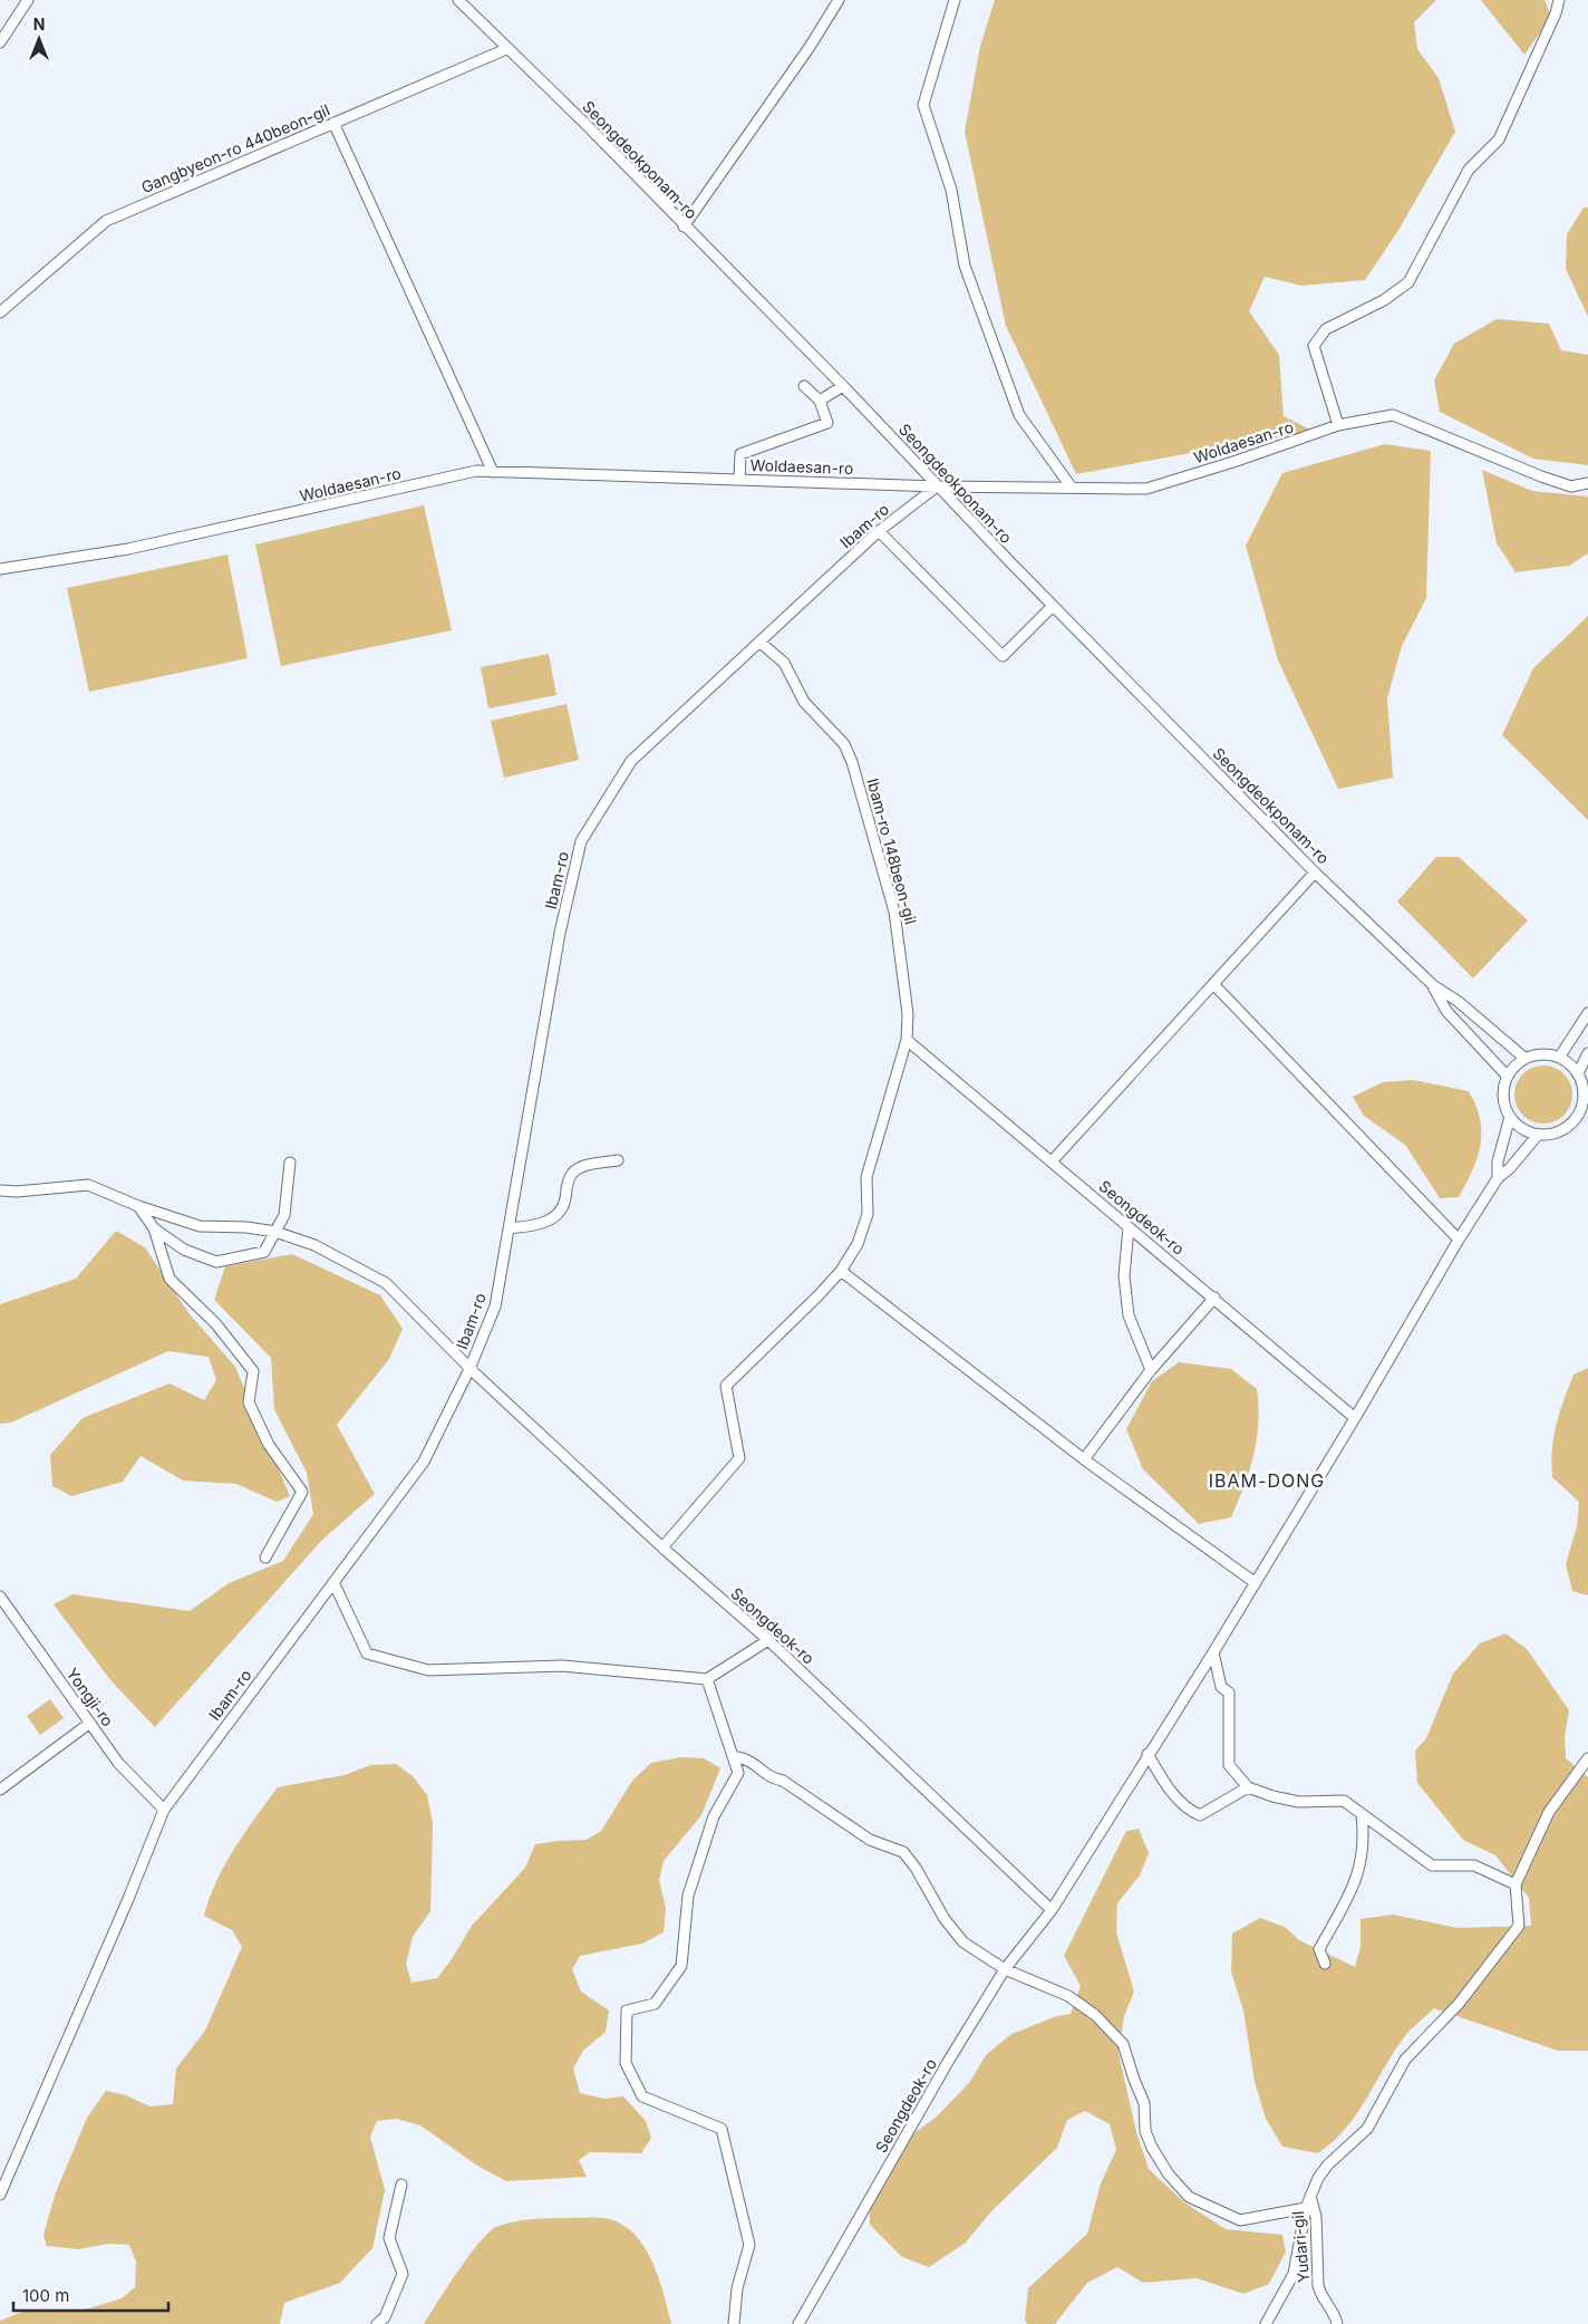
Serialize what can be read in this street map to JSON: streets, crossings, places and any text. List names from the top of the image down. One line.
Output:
{"streets":{"street":["Gangbyeon-ro 440beon-gil","Seongdeokponam-ro","Woldaesan-ro","Ibam-ro","Ibam-ro 148beon-gil","Seongdeok-ro","Yongji-ro","Yudari-gil"]},"crossings":[["Gangbyeon-ro 440beon-gil","Seongdeokponam-ro"],["Seongdeokponam-ro","Woldaesan-ro"],["Seongdeokponam-ro","Ibam-ro"],["Woldaesan-ro","Ibam-ro"],["Ibam-ro","Ibam-ro 148beon-gil"],["Ibam-ro","Seongdeok-ro"],["Ibam-ro","Yongji-ro"],["Ibam-ro 148beon-gil","Seongdeok-ro"]],"districts":["IBAM-DONG"],"scale_bar":"100 m","north":"top"}
